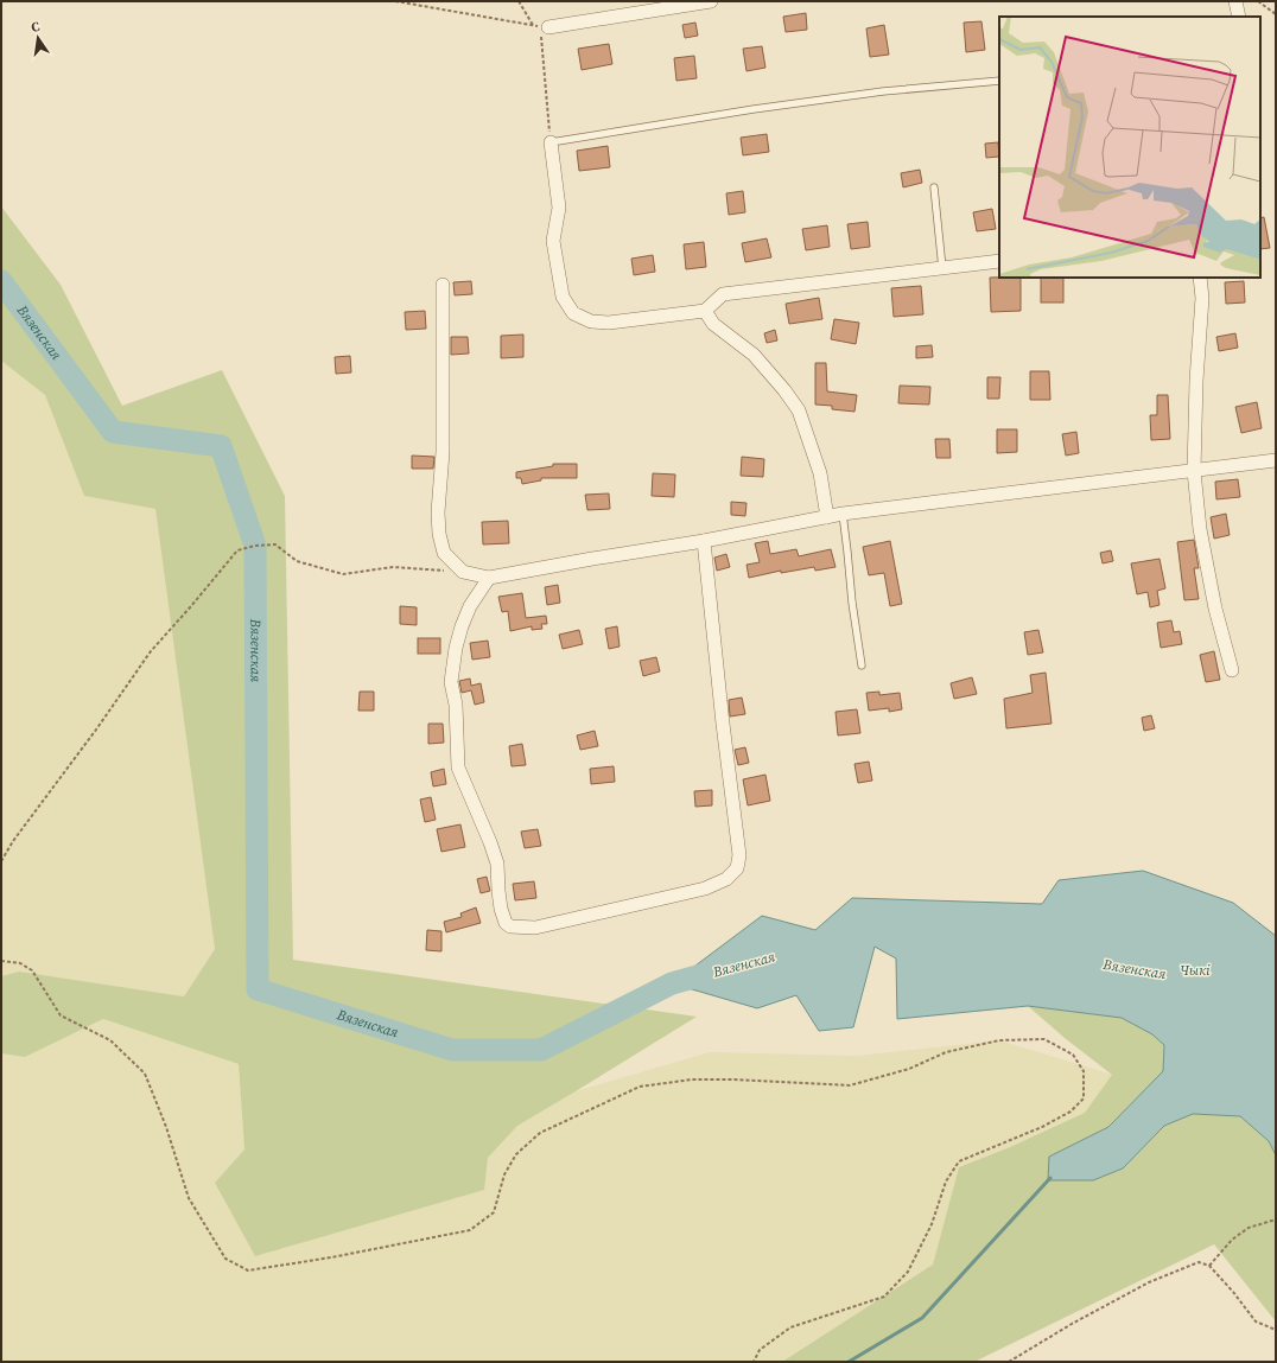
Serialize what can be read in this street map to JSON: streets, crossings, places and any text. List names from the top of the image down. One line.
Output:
{"water":["Вязенская","Чыкі"],"north":"top"}
